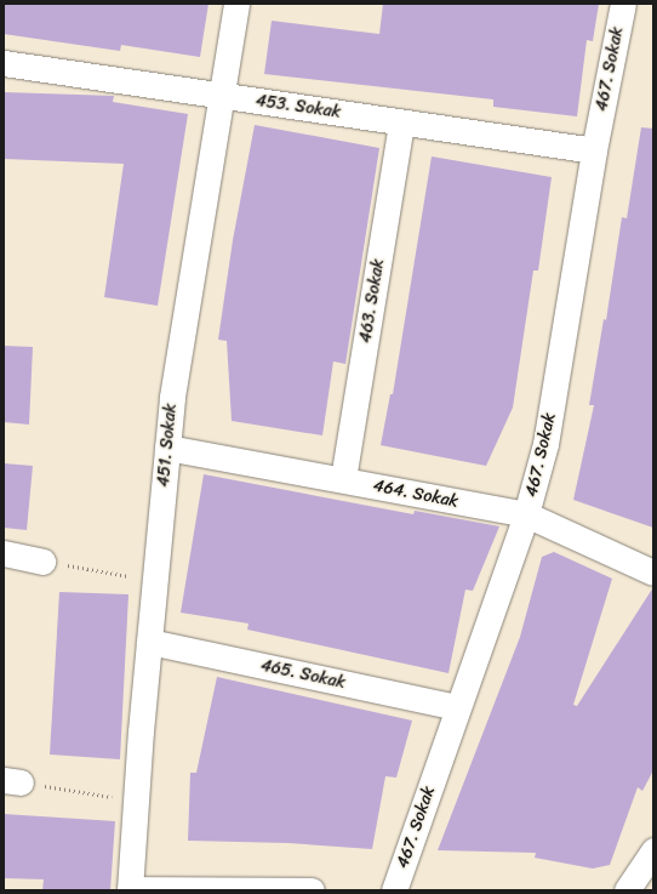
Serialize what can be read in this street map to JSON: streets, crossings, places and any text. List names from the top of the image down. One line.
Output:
{"streets":{"street":["467. Sokak","453. Sokak","463. Sokak","451. Sokak","464. Sokak","465. Sokak"]},"crossings":[["467. Sokak","453. Sokak"],["467. Sokak","464. Sokak"],["467. Sokak","465. Sokak"],["453. Sokak","463. Sokak"],["453. Sokak","451. Sokak"],["463. Sokak","464. Sokak"],["451. Sokak","464. Sokak"],["451. Sokak","465. Sokak"]]}
